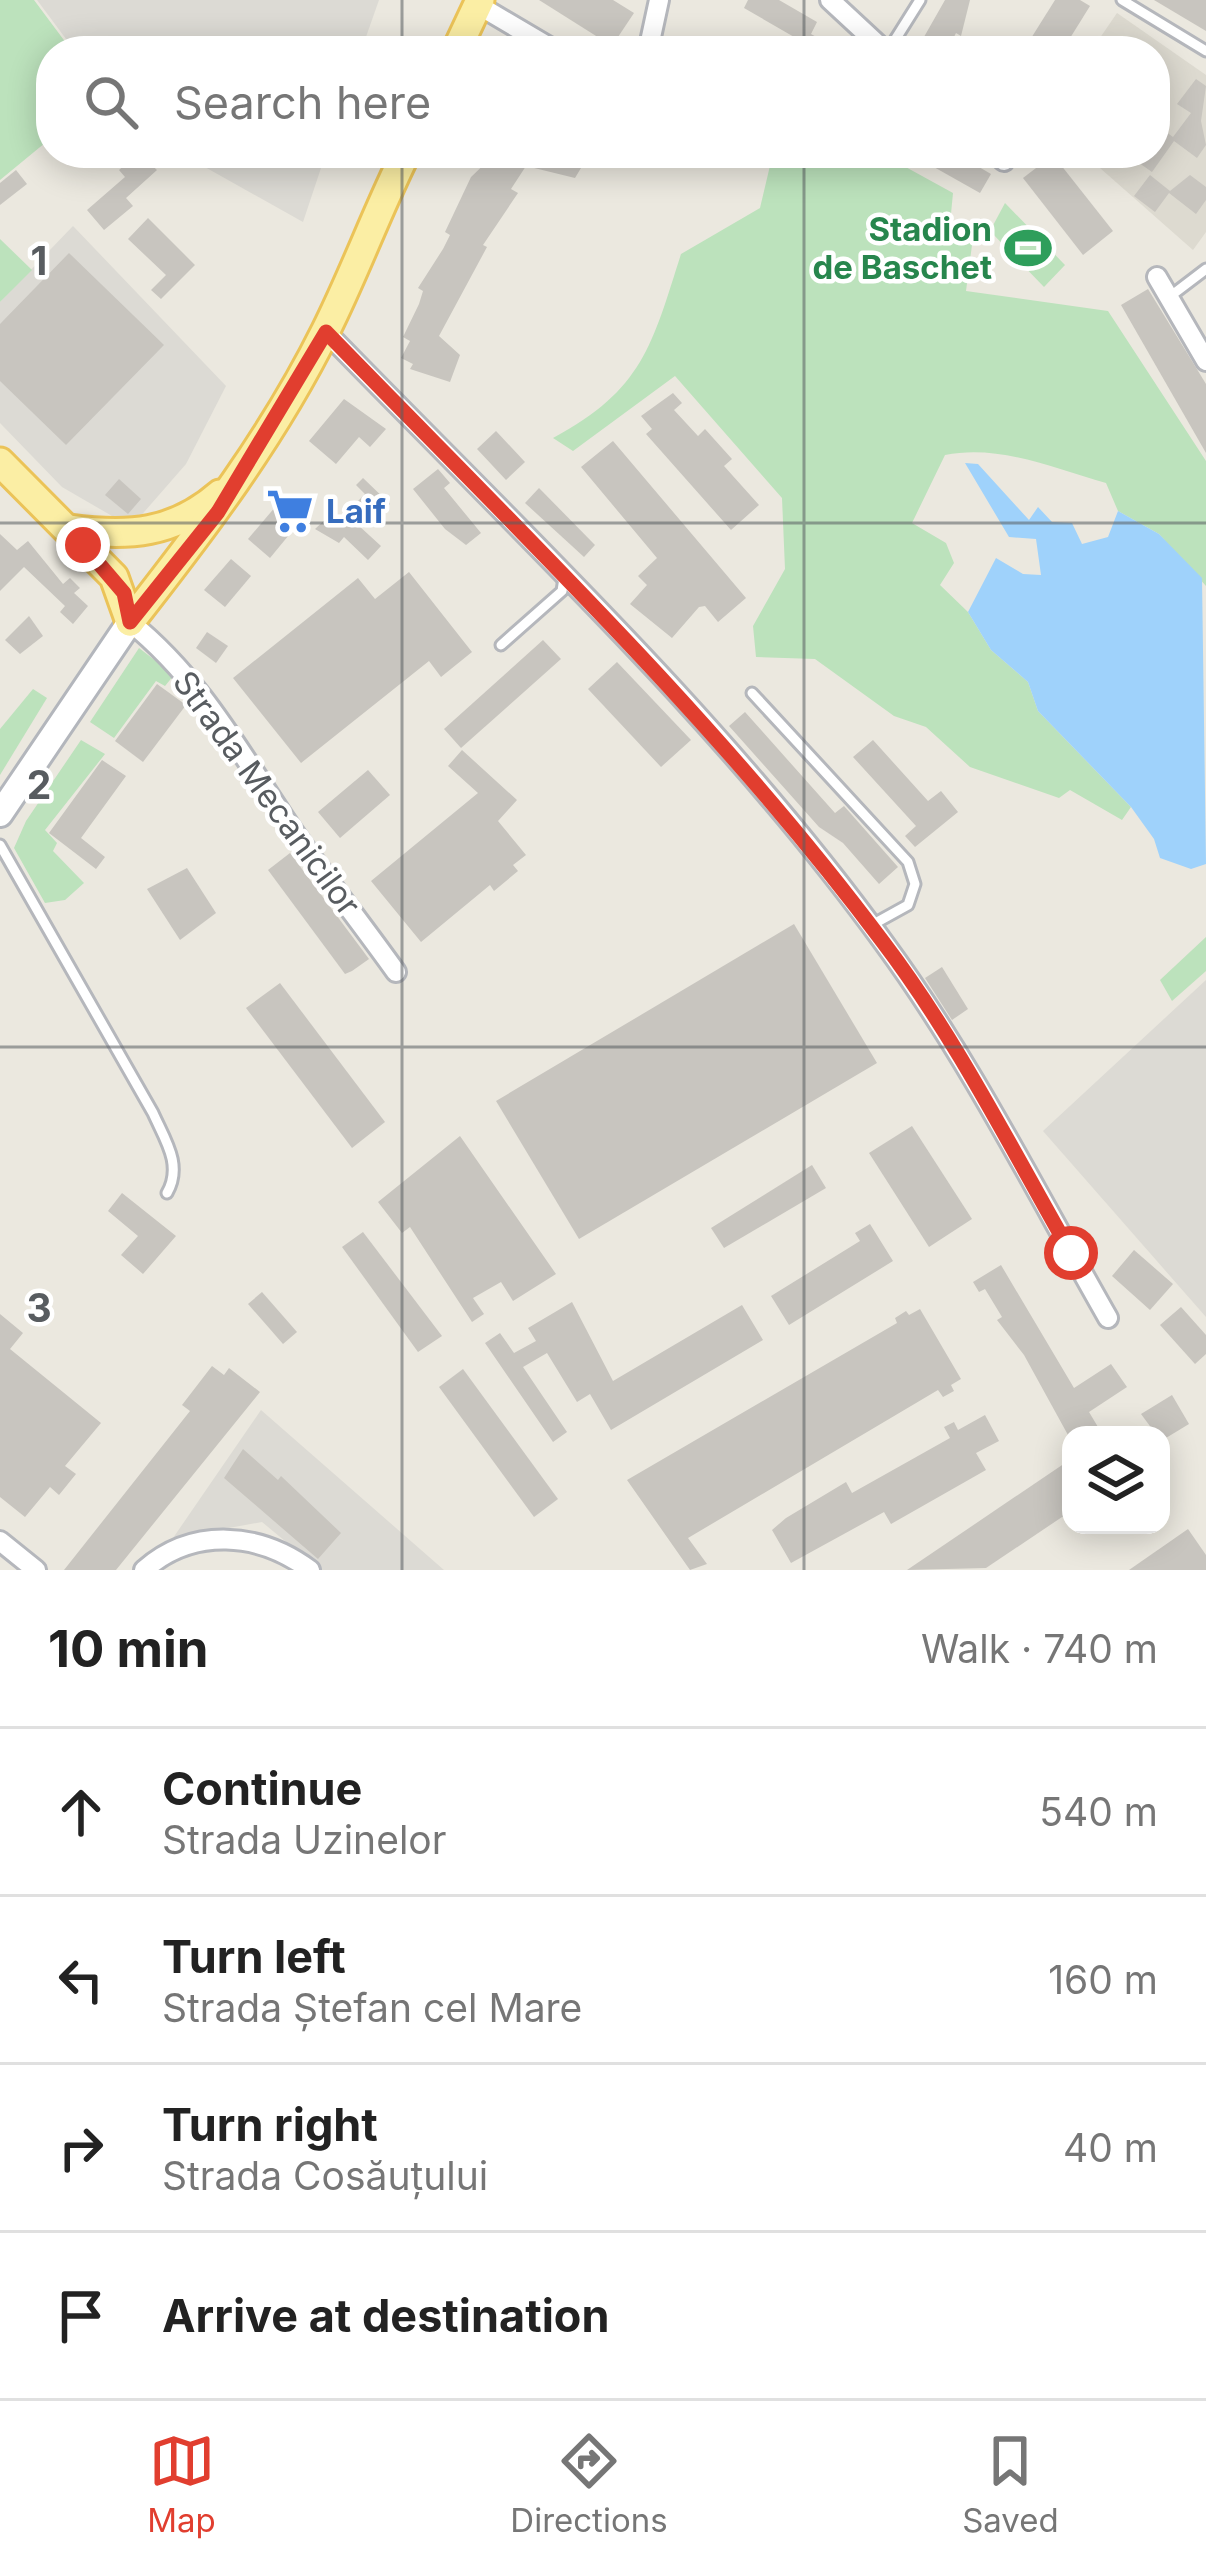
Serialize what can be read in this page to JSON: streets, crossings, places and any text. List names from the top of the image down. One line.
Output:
{"streets":{"street":["Strada Mecanicilor"]},"places":{"sports":["Stadion de Baschet"],"supermarket":["Laif"]},"page":{"search":"Search here","heading":["10 min","Walk · 740 m"],"list":[["Continue","Strada Uzinelor","540 m"],["Turn left","Strada Ștefan cel Mare","160 m"],["Turn right","Strada Cosăuțului","40 m"],"Arrive at destination"],"nav":["Map","Directions","Saved"]},"grid":{"rows":["1","2","3"]}}
